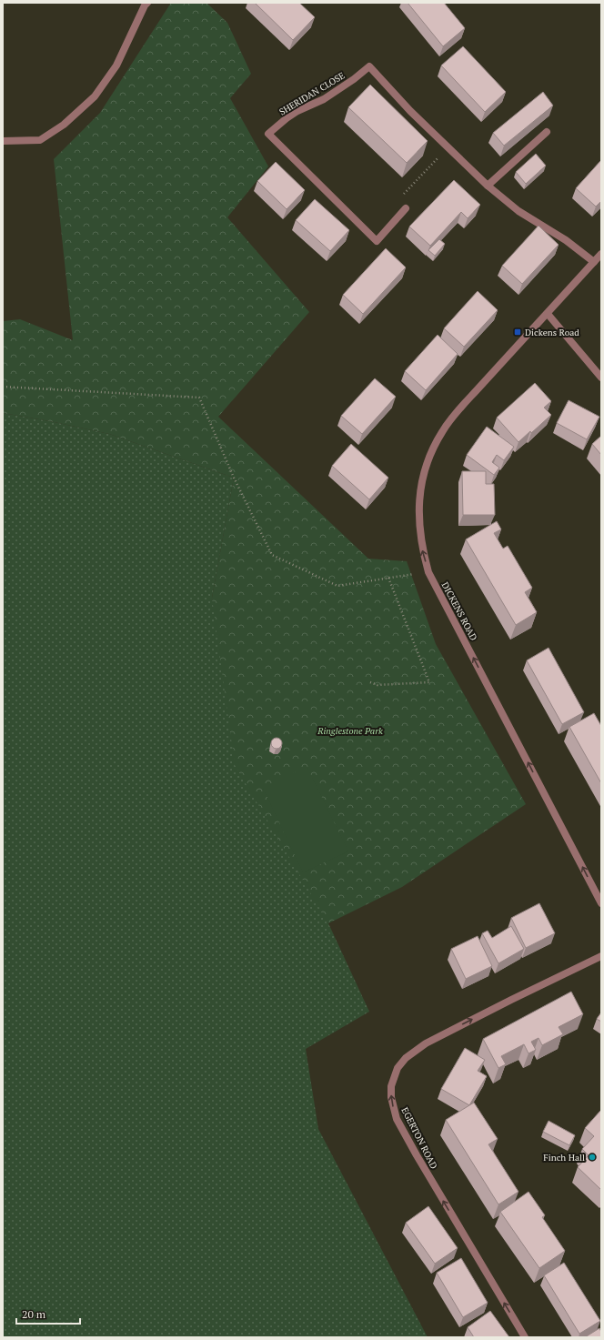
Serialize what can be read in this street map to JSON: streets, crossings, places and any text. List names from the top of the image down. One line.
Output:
{"streets":{"street":["SHERIDAN CLOSE","DICKENS ROAD","EGERTON ROAD"]},"crossings":[["SHERIDAN CLOSE","DICKENS ROAD"]],"one_way":["DICKENS ROAD"],"parks":["Ringlestone Park"],"places":{"transit":["Dickens Road"],"other":["Finch Hall"]},"scale_bar":"20 m"}
